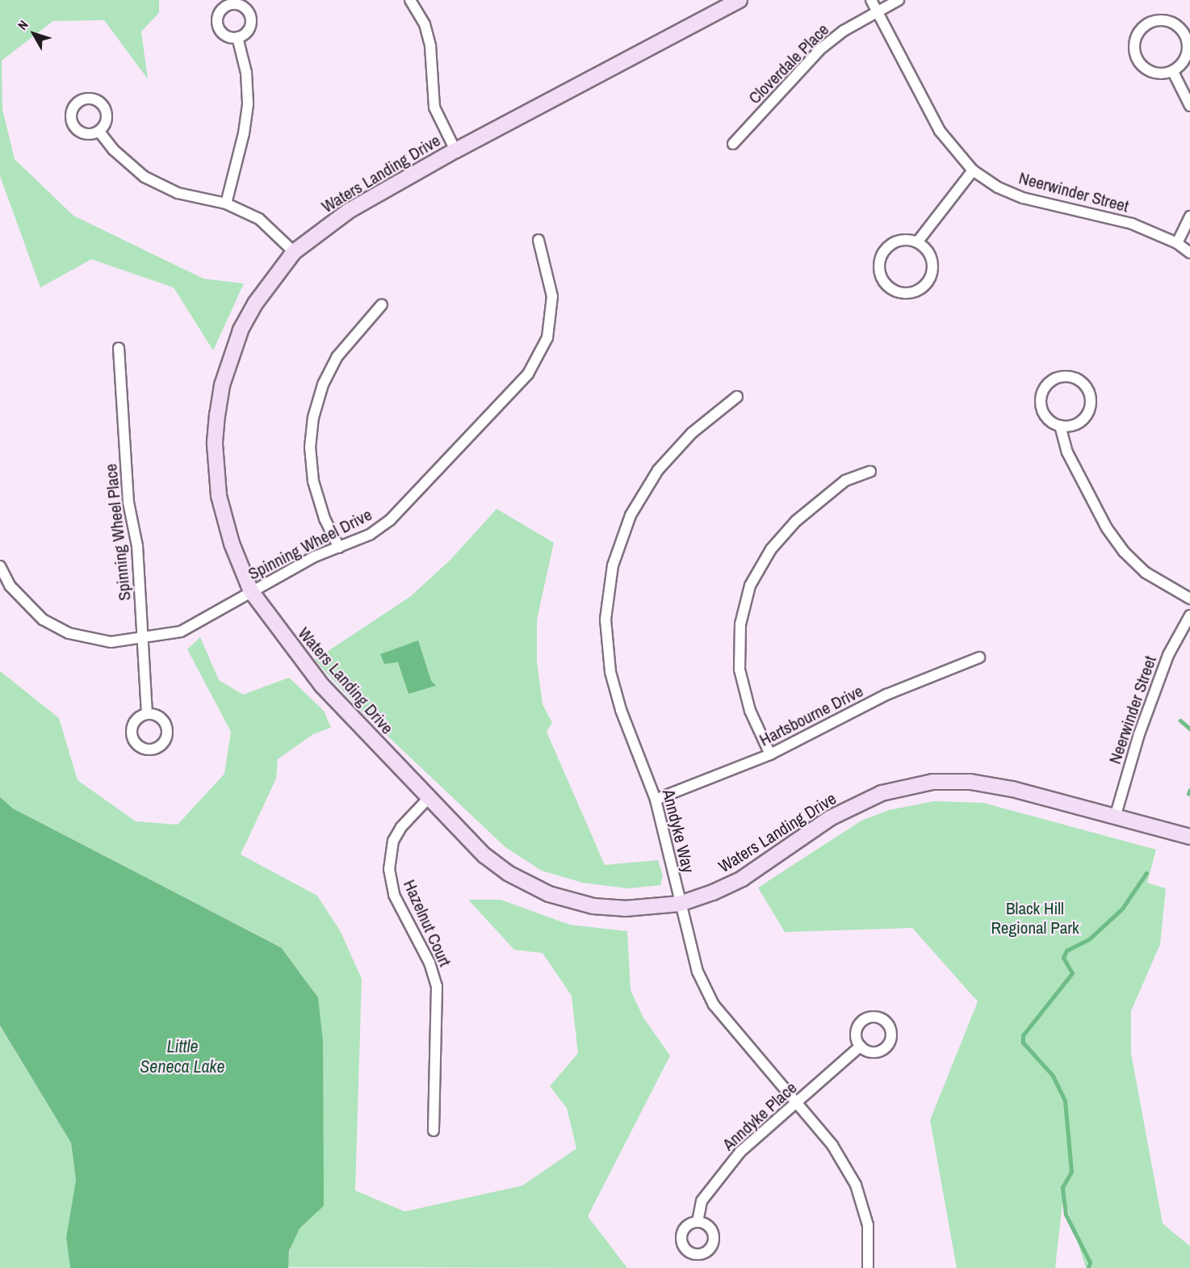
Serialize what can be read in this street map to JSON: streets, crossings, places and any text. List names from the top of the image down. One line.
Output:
{"streets":{"street":["Cloverdale Place","Waters Landing Drive","Neerwinder Street","Spinning Wheel Place","Spinning Wheel Drive","Hartsbourne Drive","Anndyke Way","Hazelnut Court","Anndyke Place"]},"crossings":[["Cloverdale Place","Neerwinder Street"],["Waters Landing Drive","Neerwinder Street"],["Waters Landing Drive","Spinning Wheel Drive"],["Waters Landing Drive","Anndyke Way"],["Waters Landing Drive","Hazelnut Court"],["Spinning Wheel Place","Spinning Wheel Drive"],["Hartsbourne Drive","Anndyke Way"],["Anndyke Way","Anndyke Place"]],"water":["Little Seneca Lake"],"parks":["Black Hill Regional Park"],"north":"top left"}
